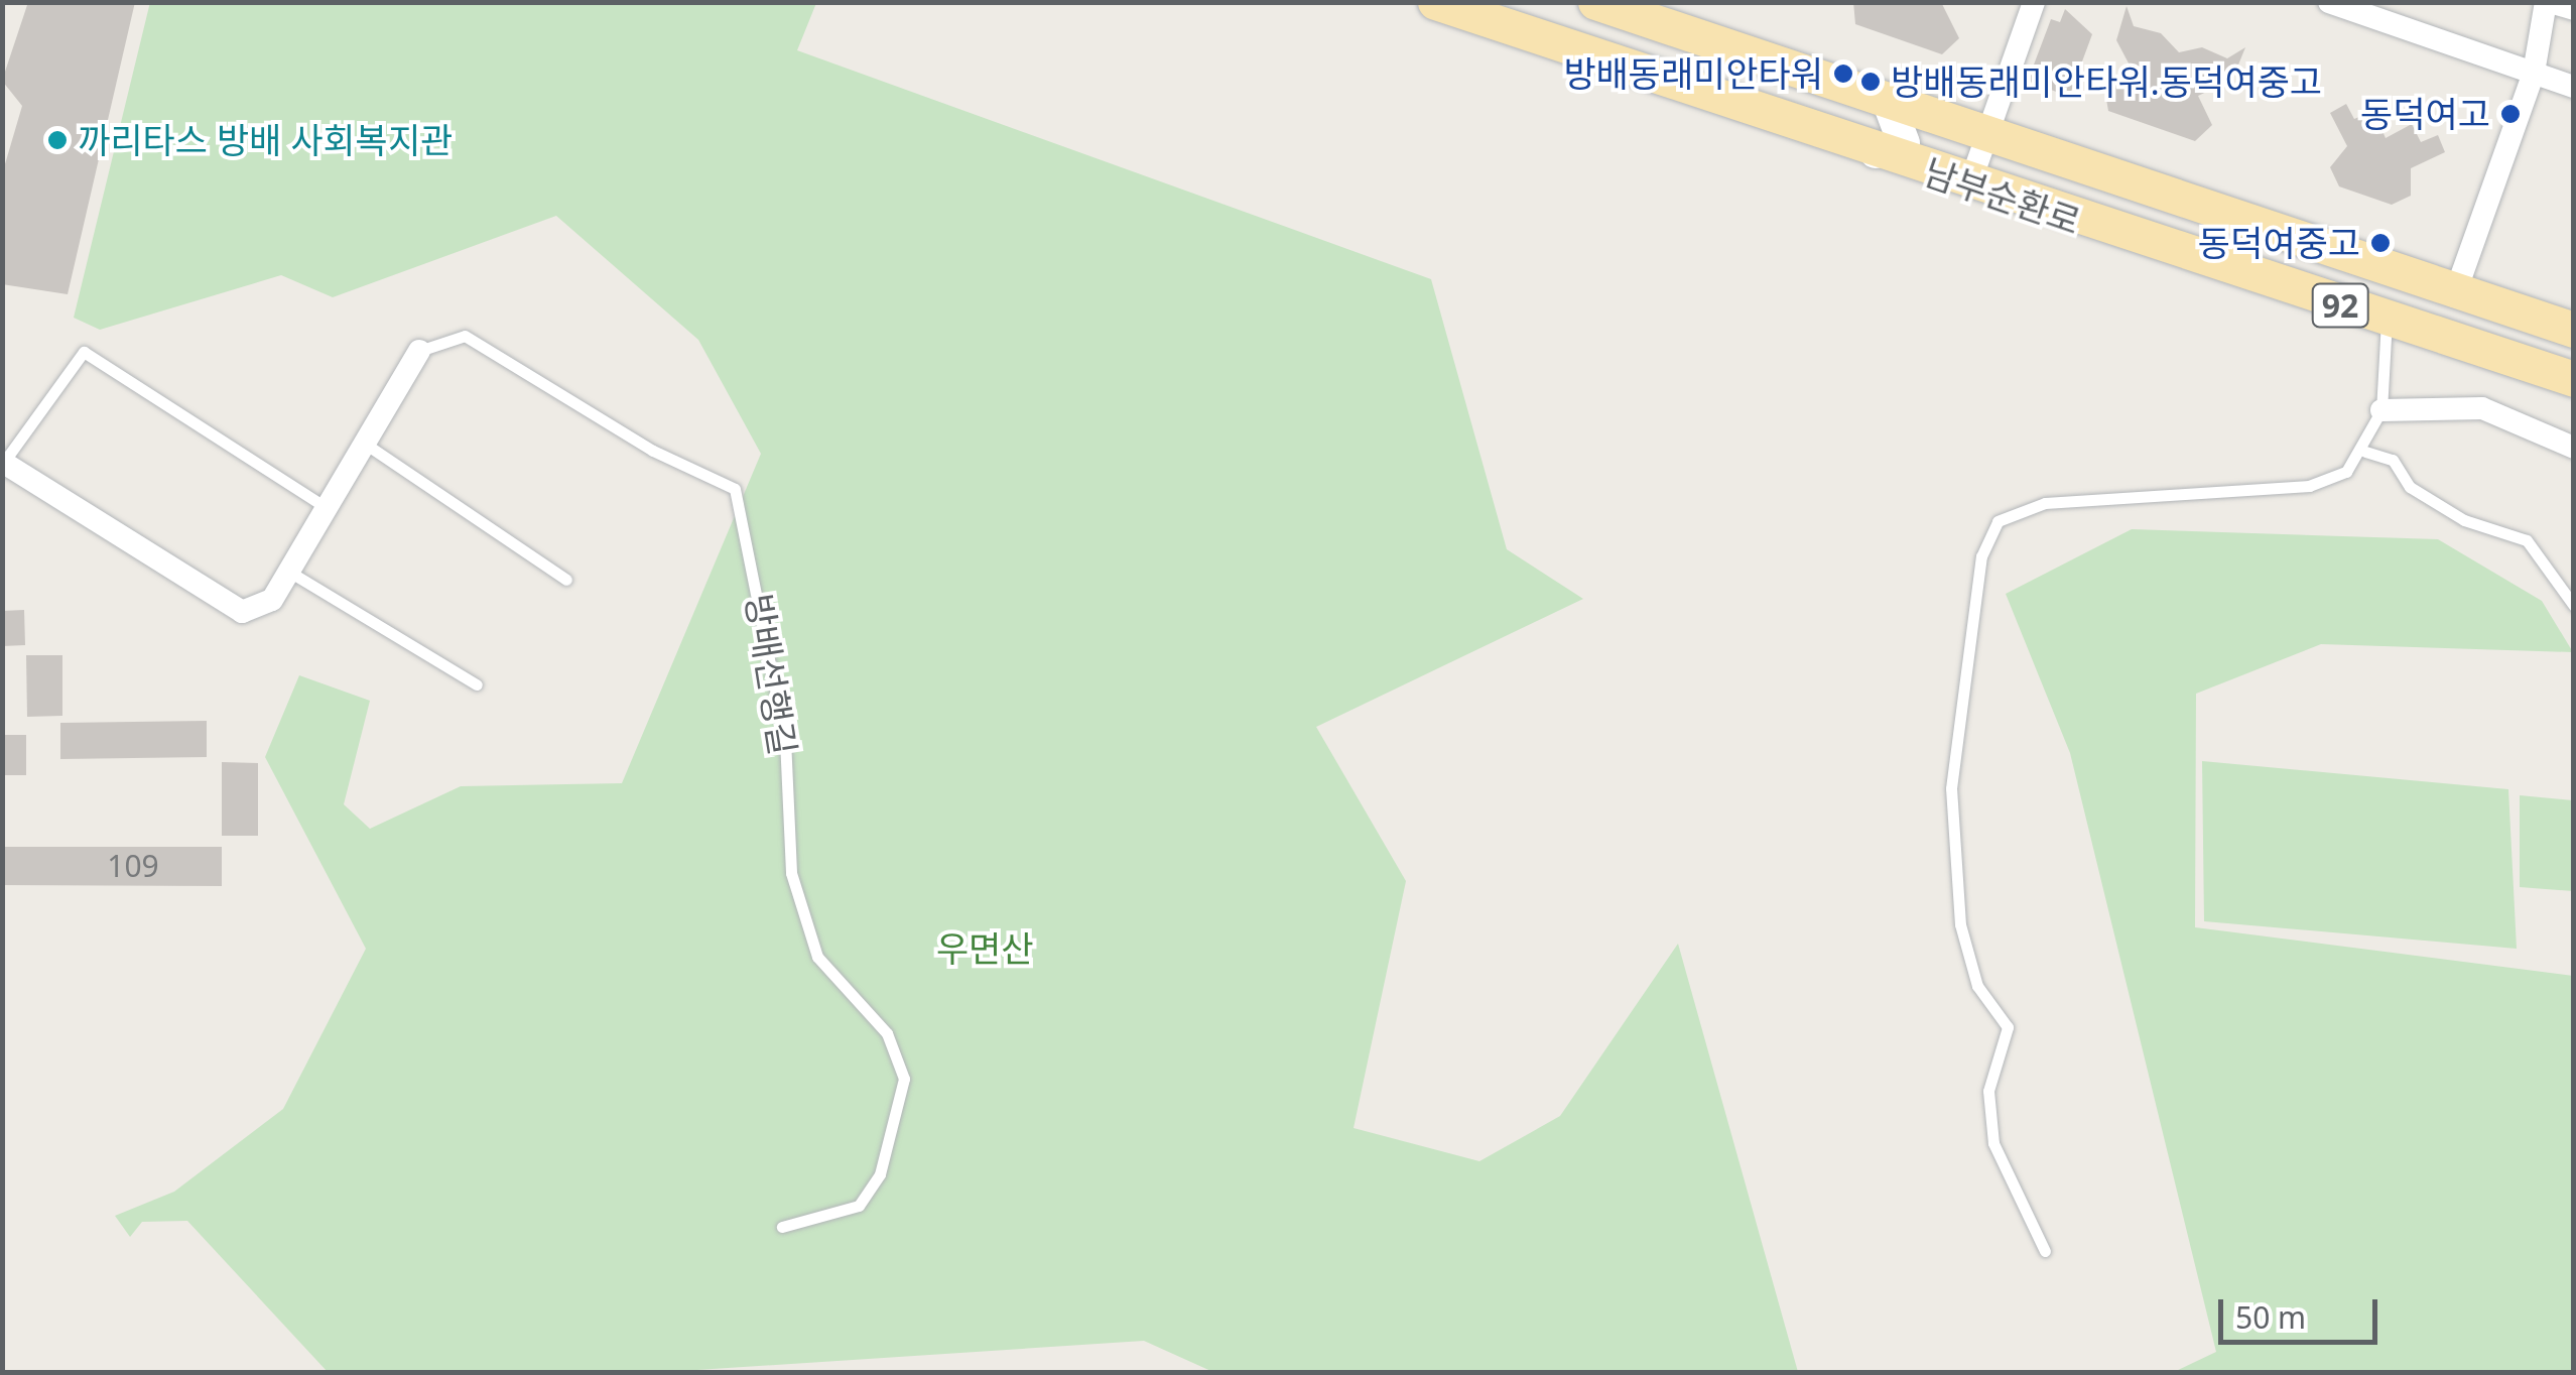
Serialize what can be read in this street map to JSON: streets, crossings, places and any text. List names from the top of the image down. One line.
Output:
{"streets":{"main road":["남부순환로","92"],"street":["방배선행길"]},"parks":["우면산"],"places":["방배동래미안타워","방배동래미안타워.동덕여중고","동덕여고","까리타스 방배 사회복지관","동덕여중고"],"house_numbers":["109"],"scale_bar":"50 m"}
